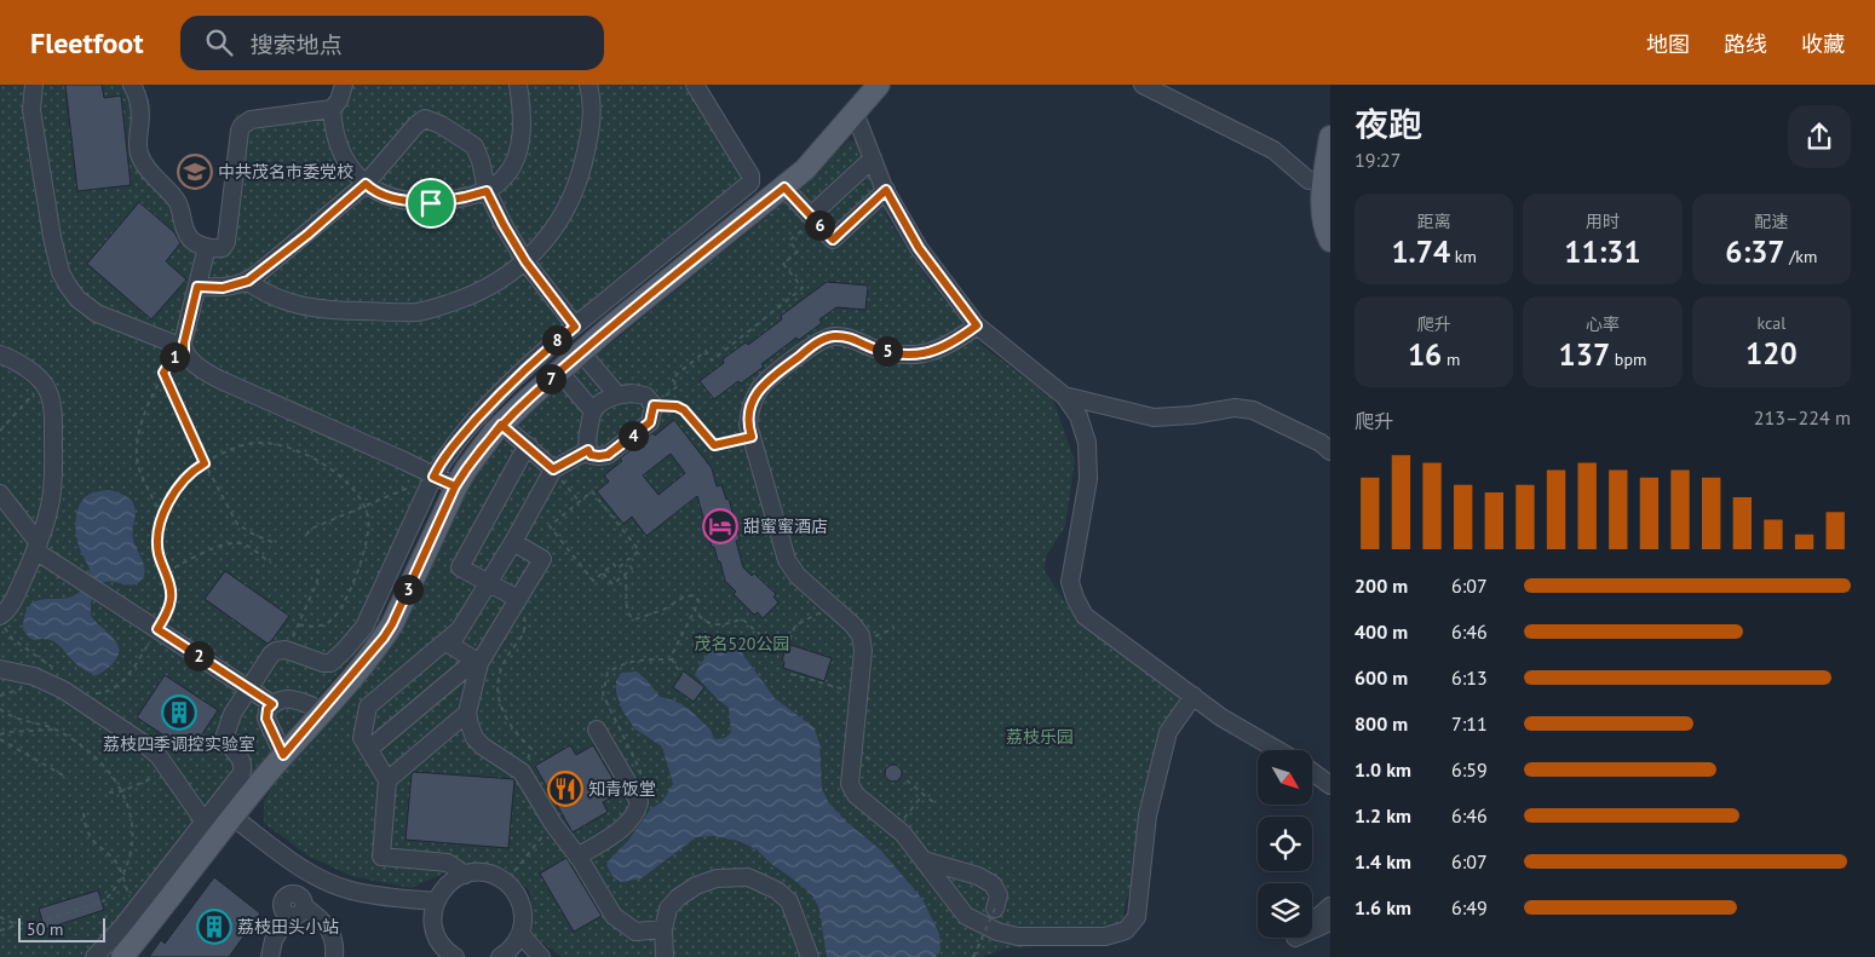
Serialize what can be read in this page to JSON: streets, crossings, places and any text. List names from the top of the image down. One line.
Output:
{"parks":["茂名520公园","荔枝乐园"],"places":{"school or university":["中共茂名市委党校"],"hotel":["甜蜜蜜酒店"],"building":["荔枝四季调控实验室","荔枝田头小站"],"restaurant":["知青饭堂"]},"scale_bar":"50 m","north":"bottom right","page":{"header":"Fleetfoot","search":"搜索地点","nav":["地图","路线","收藏"],"heading":["夜跑","19:27"],"stats":[["距离","1.74 km"],["用时","11:31"],["配速","6:37 /km"],["爬升","16 m"],["心率","137 bpm"],["kcal","120"]],"pins":["6","8","5","1","7","4","3","2"],"chart":["爬升","213–224 m"],"list":[{"name":"200 m","note":"6:07"},{"name":"400 m","note":"6:46"},{"name":"600 m","note":"6:13"},{"name":"800 m","note":"7:11"},{"name":"1.0 km","note":"6:59"},{"name":"1.2 km","note":"6:46"},{"name":"1.4 km","note":"6:07"},{"name":"1.6 km","note":"6:49"}],"scale":"50 m"}}
